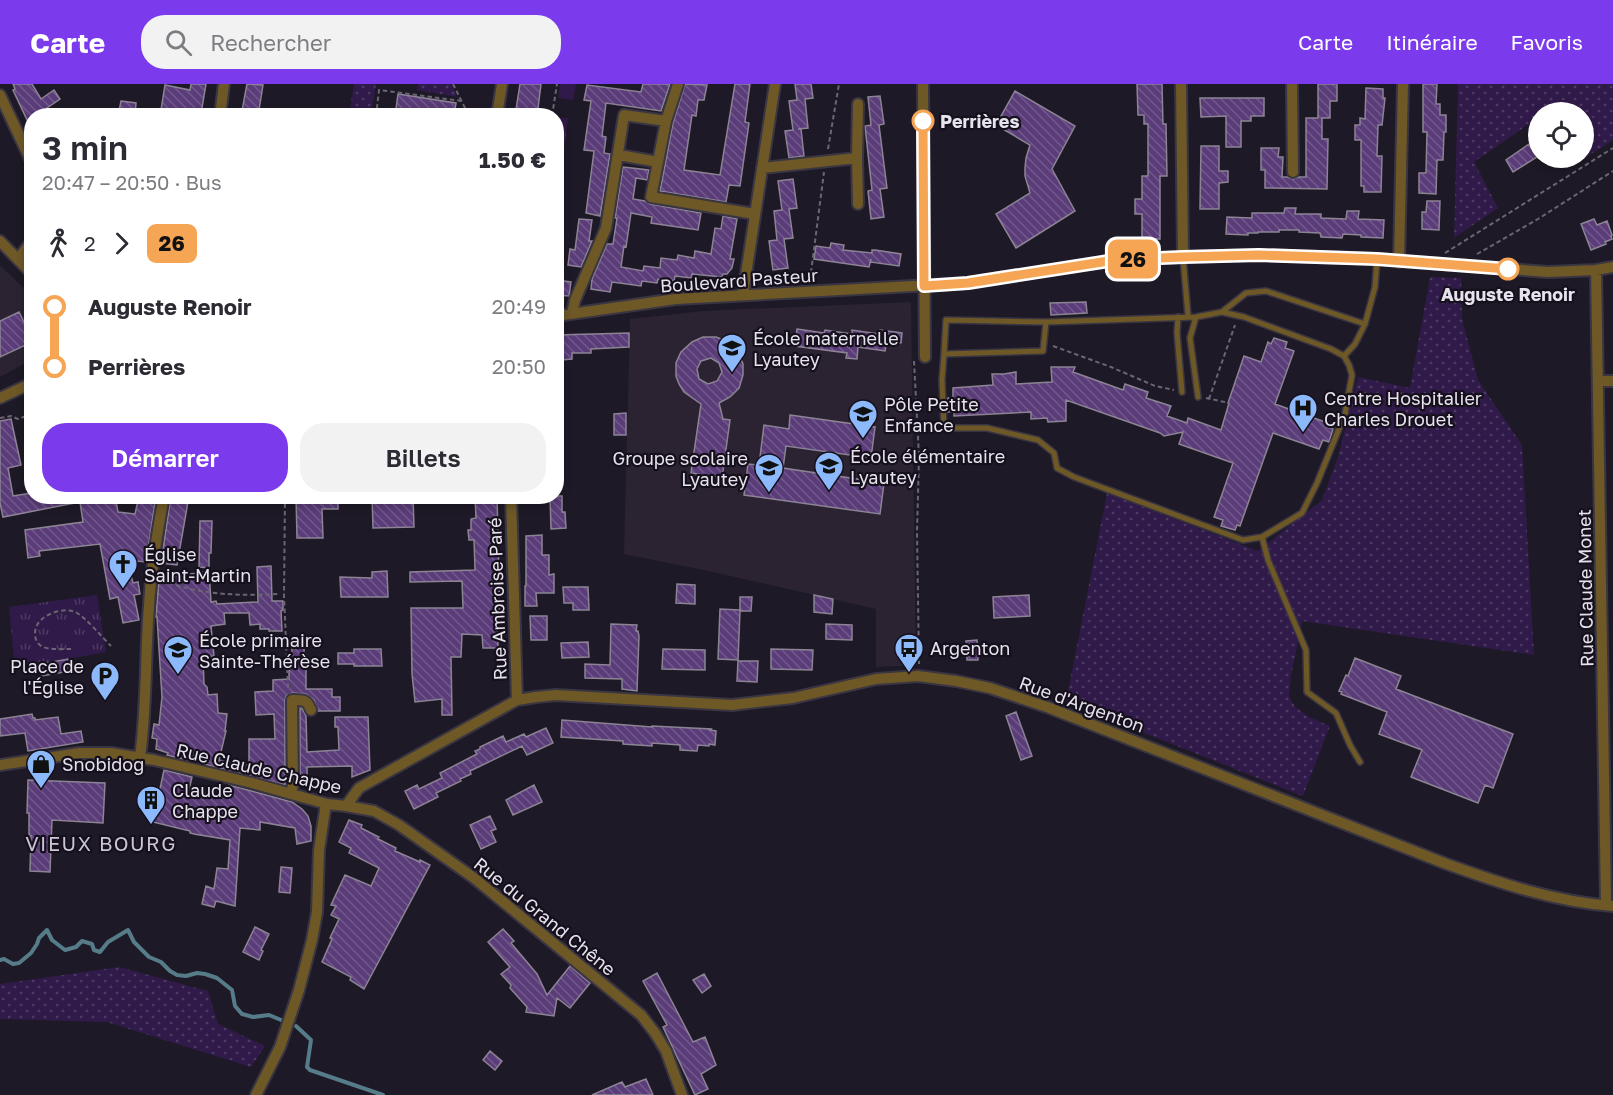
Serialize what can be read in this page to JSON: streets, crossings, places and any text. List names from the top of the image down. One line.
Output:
{"streets":{"street":["Boulevard Pasteur","Rue Claude Monet","Rue Ambroise Paré","Rue d'Argenton","Rue Claude Chappe","Rue du Grand Chêne"]},"crossings":[["Boulevard Pasteur","Rue Claude Monet"],["Rue Claude Monet","Rue d'Argenton"],["Rue Ambroise Paré","Rue d'Argenton"],["Rue Ambroise Paré","Rue Claude Chappe"],["Rue d'Argenton","Rue Claude Chappe"],["Rue Claude Chappe","Rue du Grand Chêne"]],"districts":["VIEUX BOURG"],"places":{"other":["Perrières","Auguste Renoir"],"school or university":["École maternelle Lyautey","Pôle Petite Enfance","École élémentaire Lyautey","Groupe scolaire Lyautey","École primaire Sainte-Thérèse"],"hospital":["Centre Hospitalier Charles Drouet"],"church":["Église Saint-Martin"],"bus stop":["Argenton"],"parking":["Place de l'Église"],"shop":["Snobidog"],"building":["Claude Chappe"]},"lines":["bus line 26"],"page":{"header":"Carte","search":"Rechercher","nav":["Carte","Itinéraire","Favoris"],"on_map":"26","heading":["3 min","20:47 – 20:50 · Bus","1.50 €"],"legs":["2","26"],"list":[{"name":"Auguste Renoir","value":"20:49"},{"name":"Perrières","value":"20:50"}],"buttons":["Démarrer","Billets"]}}
